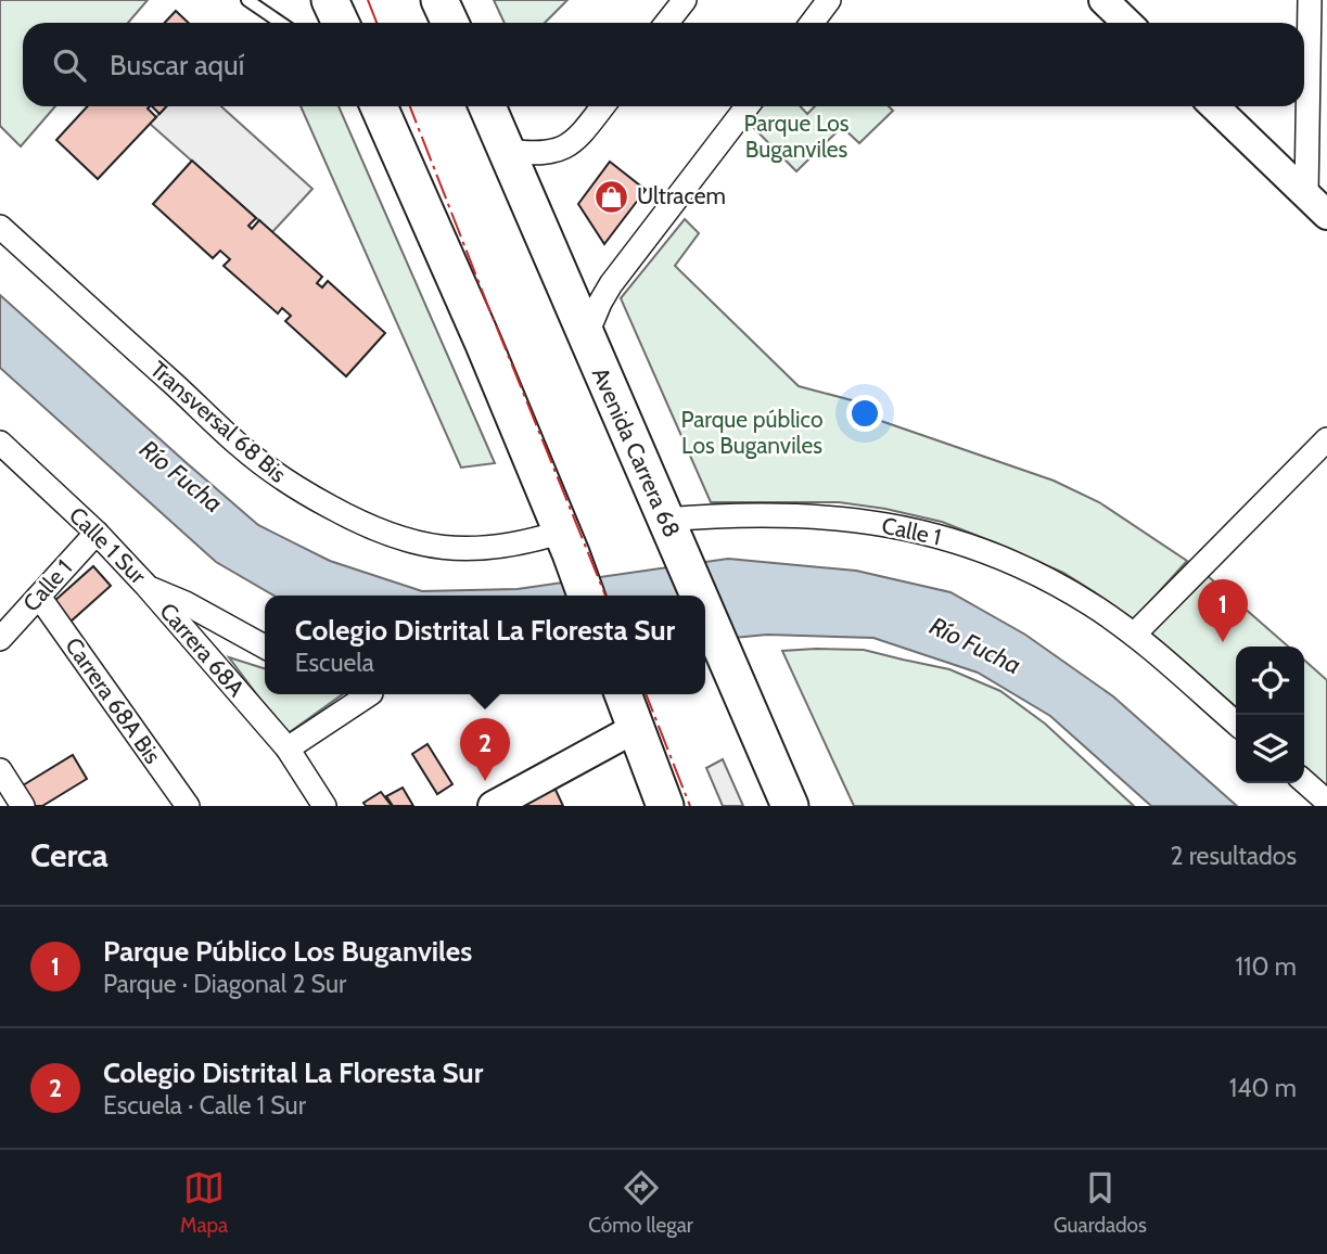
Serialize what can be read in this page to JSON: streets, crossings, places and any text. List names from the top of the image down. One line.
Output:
{"streets":{"main road":["Avenida Carrera 68"],"street":["Transversal 68 Bis","Calle 1","Calle 1 Sur","Carrera 68A","Carrera 68A Bis"]},"crossings":[["Avenida Carrera 68","Calle 1"],["Calle 1","Calle 1 Sur"],["Calle 1","Carrera 68A Bis"],["Calle 1 Sur","Carrera 68A"]],"water":["Río Fucha"],"parks":["Parque Los Buganviles","Parque público Los Buganviles"],"places":{"shop":["Ultracem"]},"page":{"search":"Buscar aquí","pins":["1","2"],"popup":["Colegio Distrital La Floresta Sur","Escuela"],"heading":["Cerca","2 resultados"],"list":[{"mark":"1","name":"Parque Público Los Buganviles","note":"Parque · Diagonal 2 Sur","value":"110 m"},{"mark":"2","name":"Colegio Distrital La Floresta Sur","note":"Escuela · Calle 1 Sur","value":"140 m"}],"nav":["Mapa","Cómo llegar","Guardados"]}}
